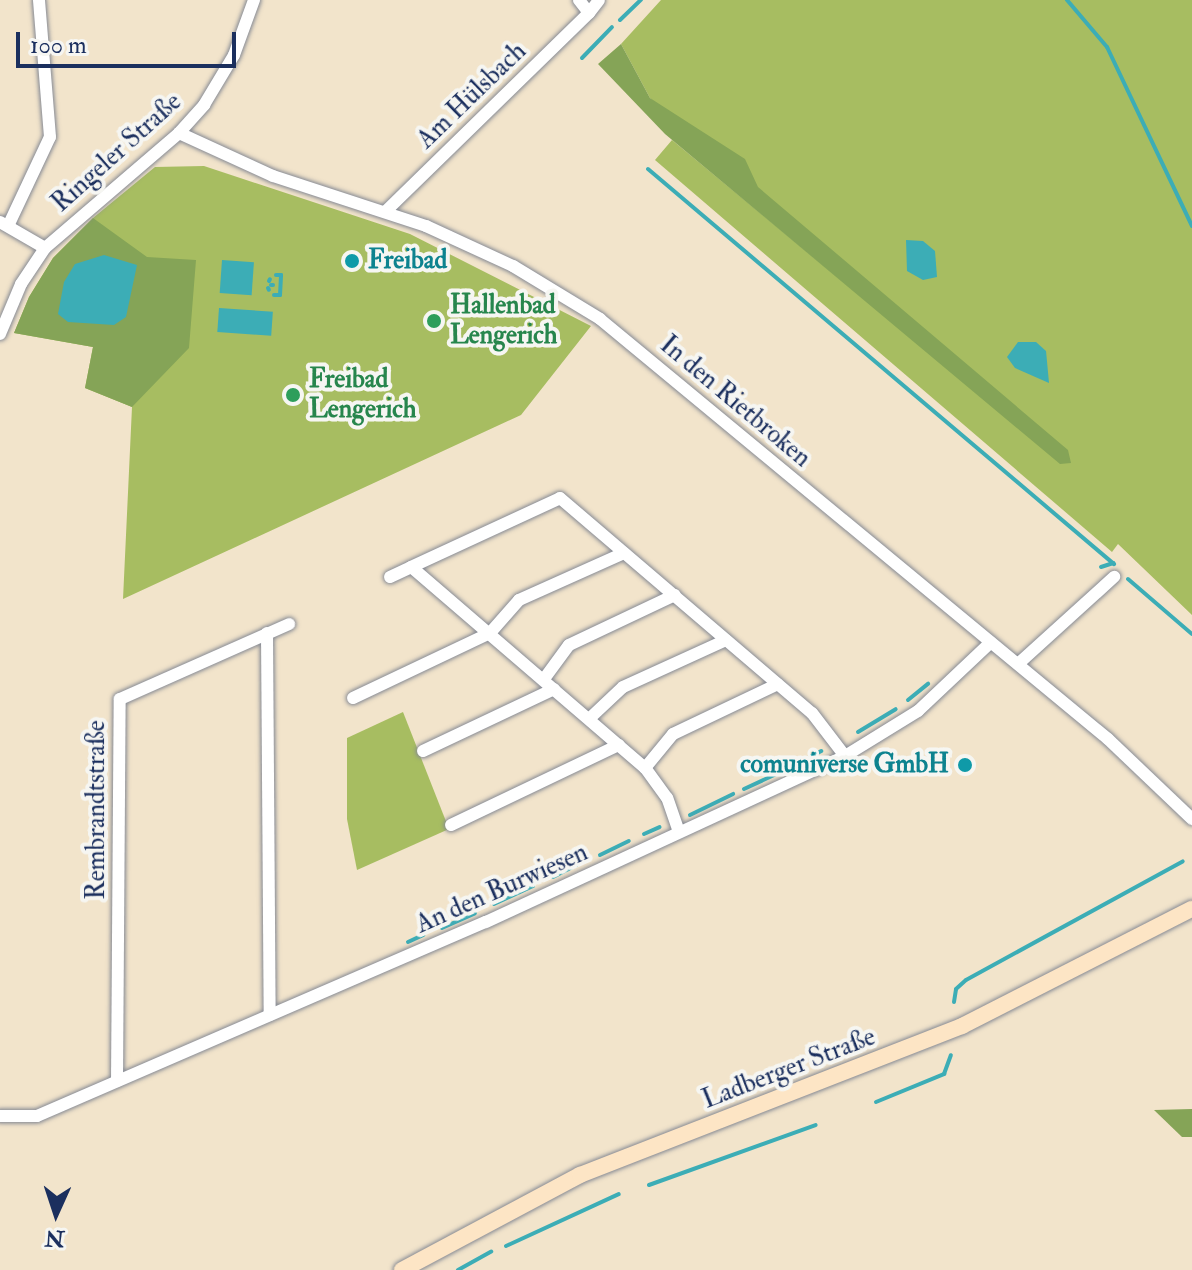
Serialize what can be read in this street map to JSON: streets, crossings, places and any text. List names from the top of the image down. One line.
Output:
{"streets":{"main road":["Ladberger Straße"],"street":["Am Hülsbach","Ringeler Straße","In den Rietbroken","Rembrandtstraße","An den Burwiesen"]},"crossings":[["Am Hülsbach","In den Rietbroken"],["Ringeler Straße","In den Rietbroken"],["In den Rietbroken","An den Burwiesen"],["Rembrandtstraße","An den Burwiesen"]],"places":["Freibad","Hallenbad Lengerich","Freibad Lengerich","comuniverse GmbH"],"scale_bar":"100 m","north":"bottom"}
